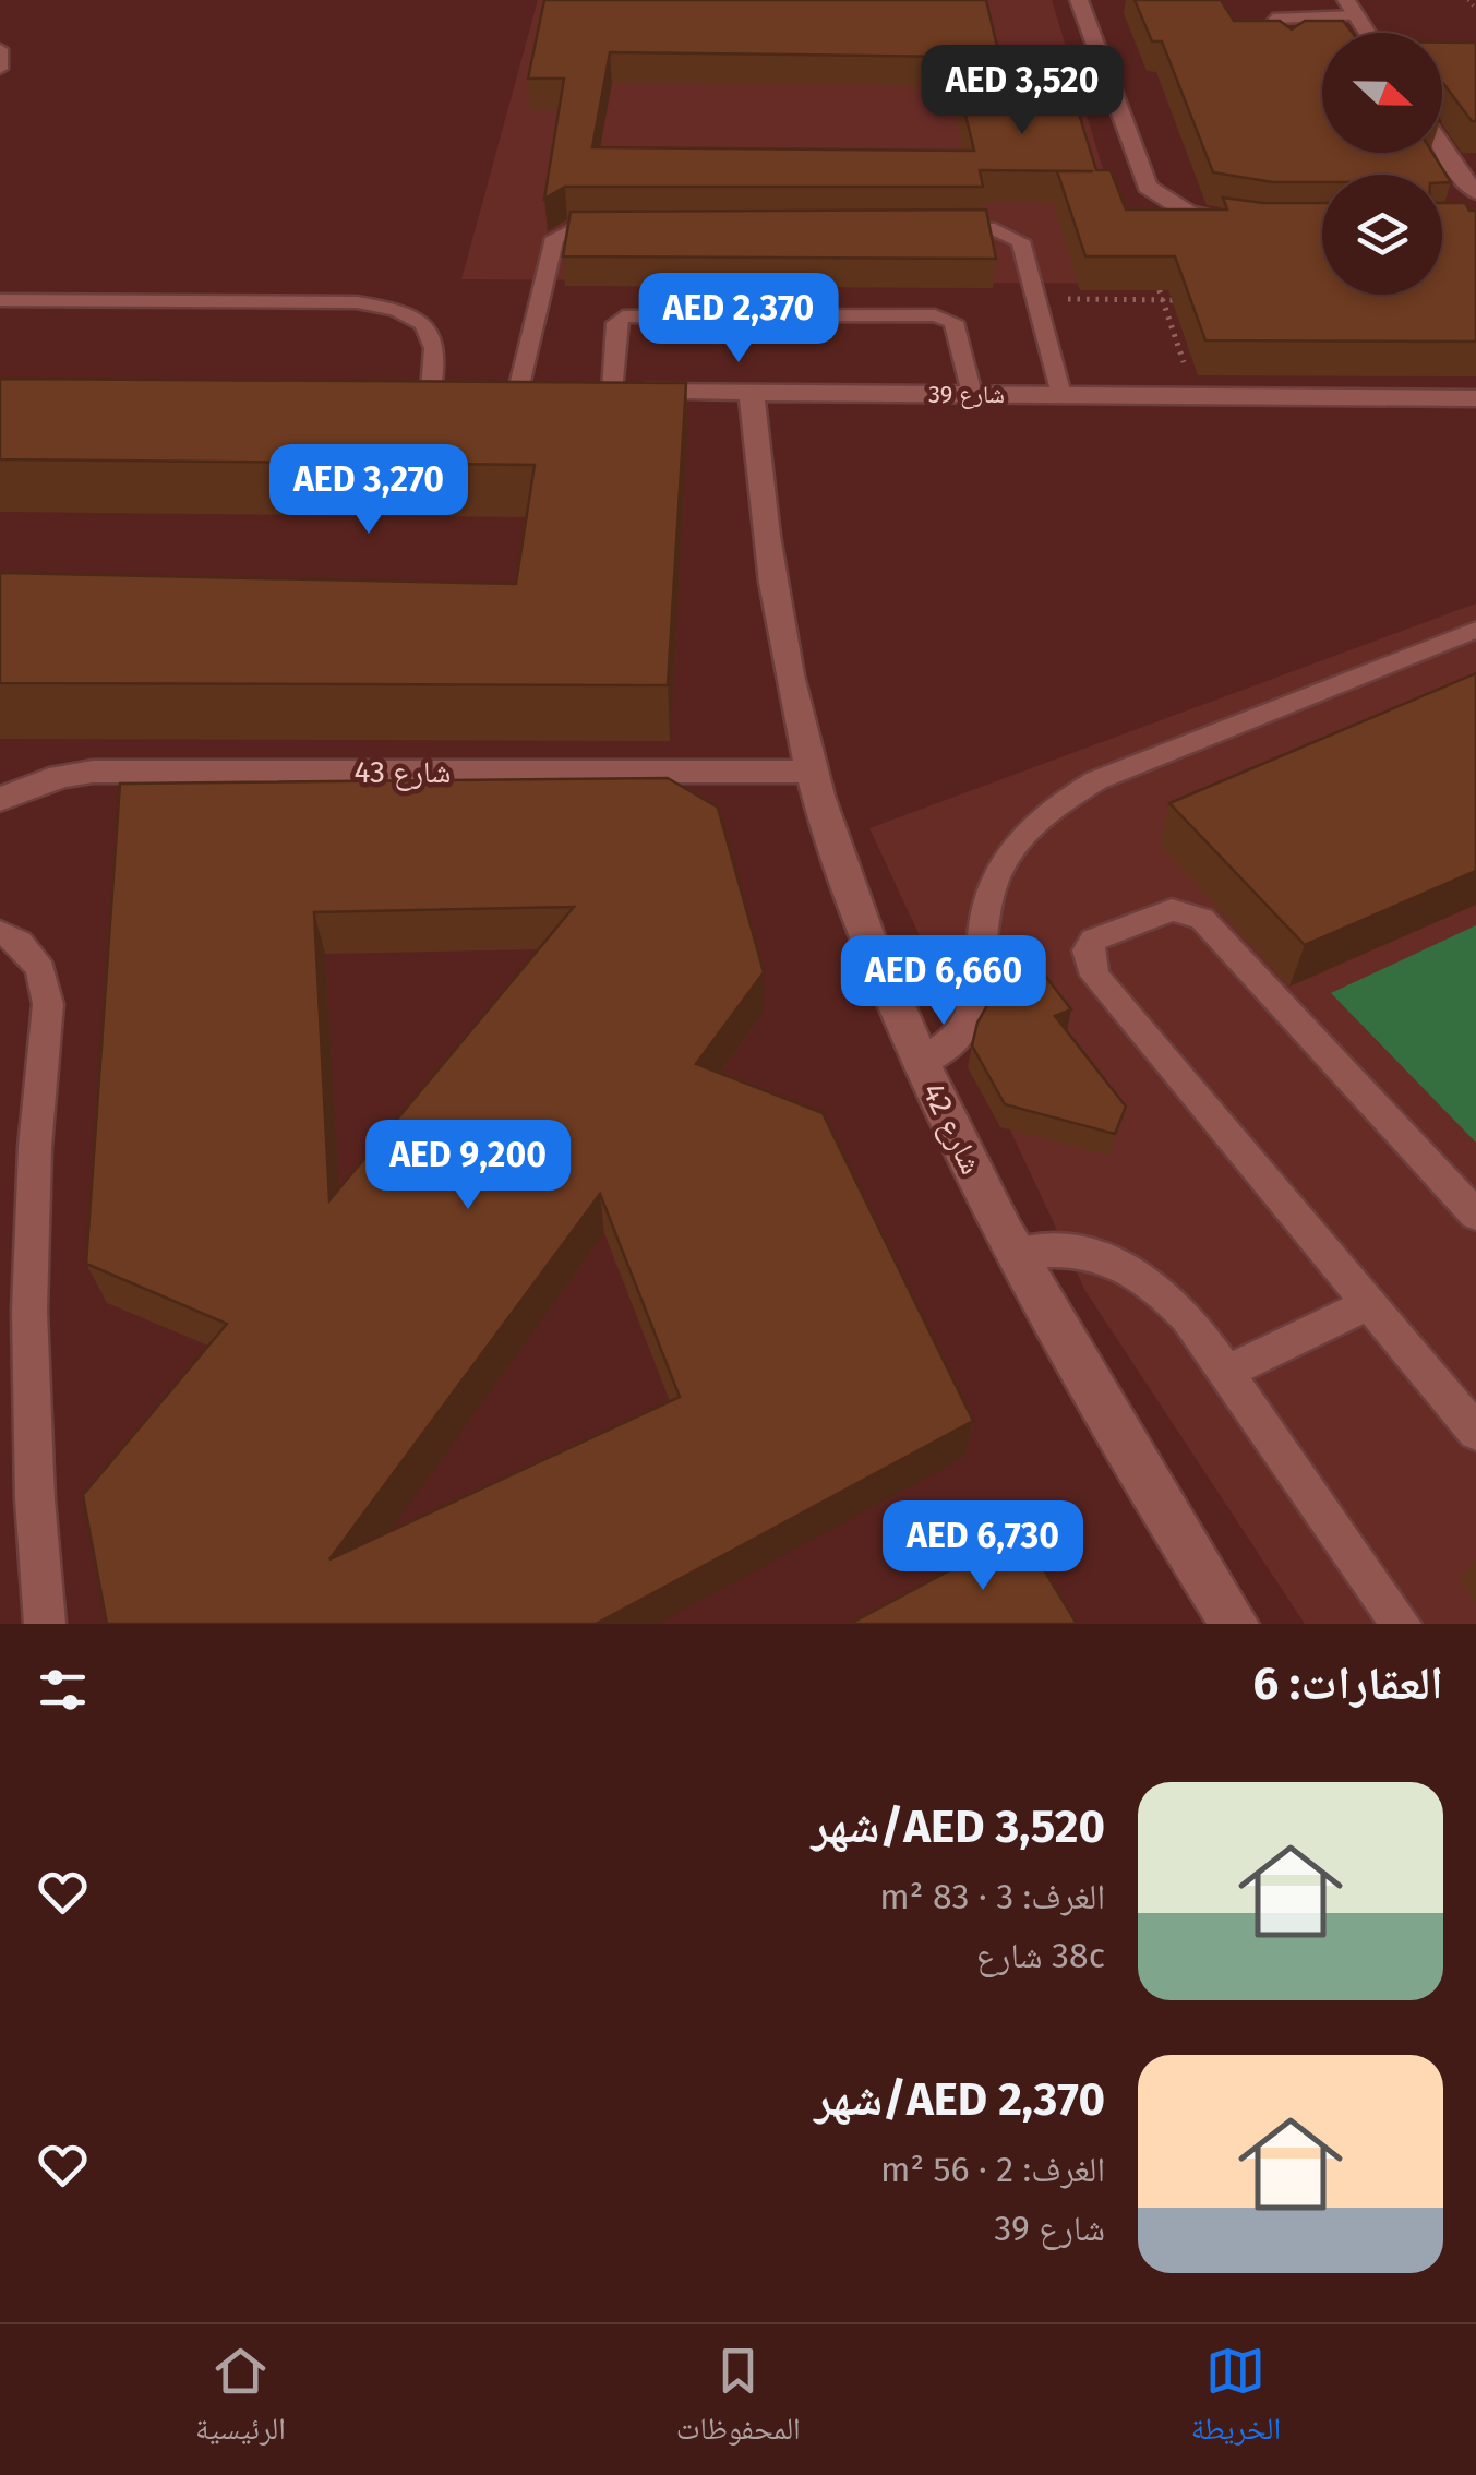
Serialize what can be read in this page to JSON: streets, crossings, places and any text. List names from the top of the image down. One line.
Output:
{"streets":{"street":["شارع 39","شارع 43","شارع 42"]},"crossings":[["شارع 39","شارع 42"],["شارع 43","شارع 42"]],"north":"right","page":{"price":["AED 3,520","AED 2,370","AED 3,270","AED 6,660","AED 9,200","AED 6,730"],"heading":"العقارات: 6","list":[{"name":"AED 3,520/شهر","note":"الغرف: 3 · 83 m² · 38c شارع"},{"name":"AED 2,370/شهر","note":"الغرف: 2 · 56 m² · شارع 39"}],"tabs":["الخريطة","المحفوظات","الرئيسية"]}}
